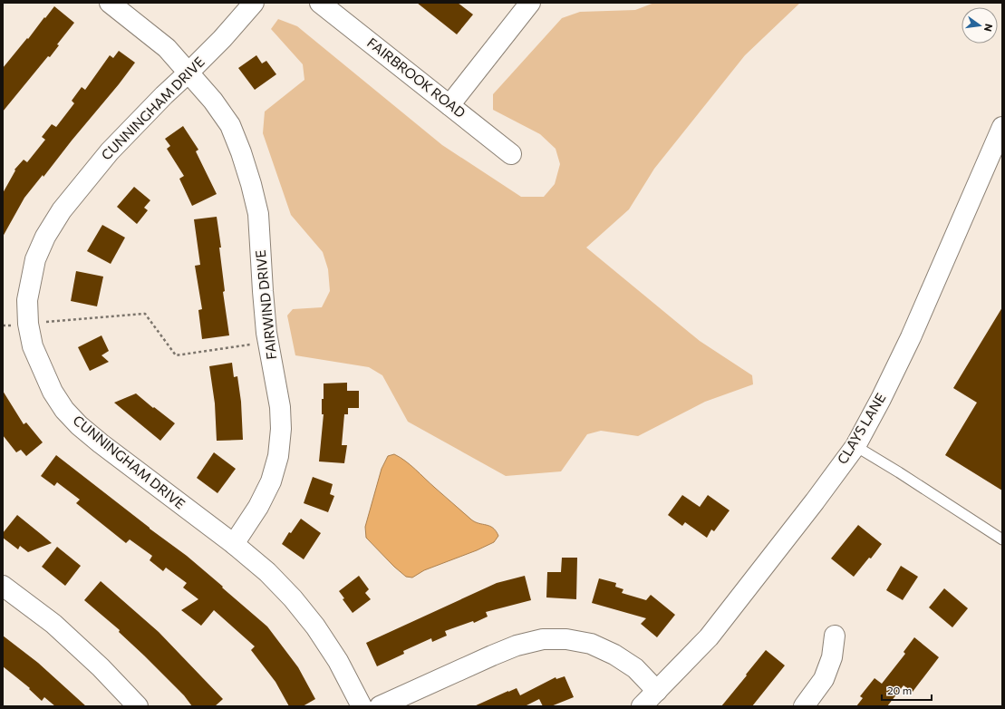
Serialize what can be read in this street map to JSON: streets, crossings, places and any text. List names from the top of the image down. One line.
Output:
{"streets":{"street":["FAIRBROOK ROAD","CUNNINGHAM DRIVE","FAIRWIND DRIVE","CLAYS LANE"]},"crossings":[["CUNNINGHAM DRIVE","FAIRWIND DRIVE"]],"scale_bar":"20 m","north":"right"}
